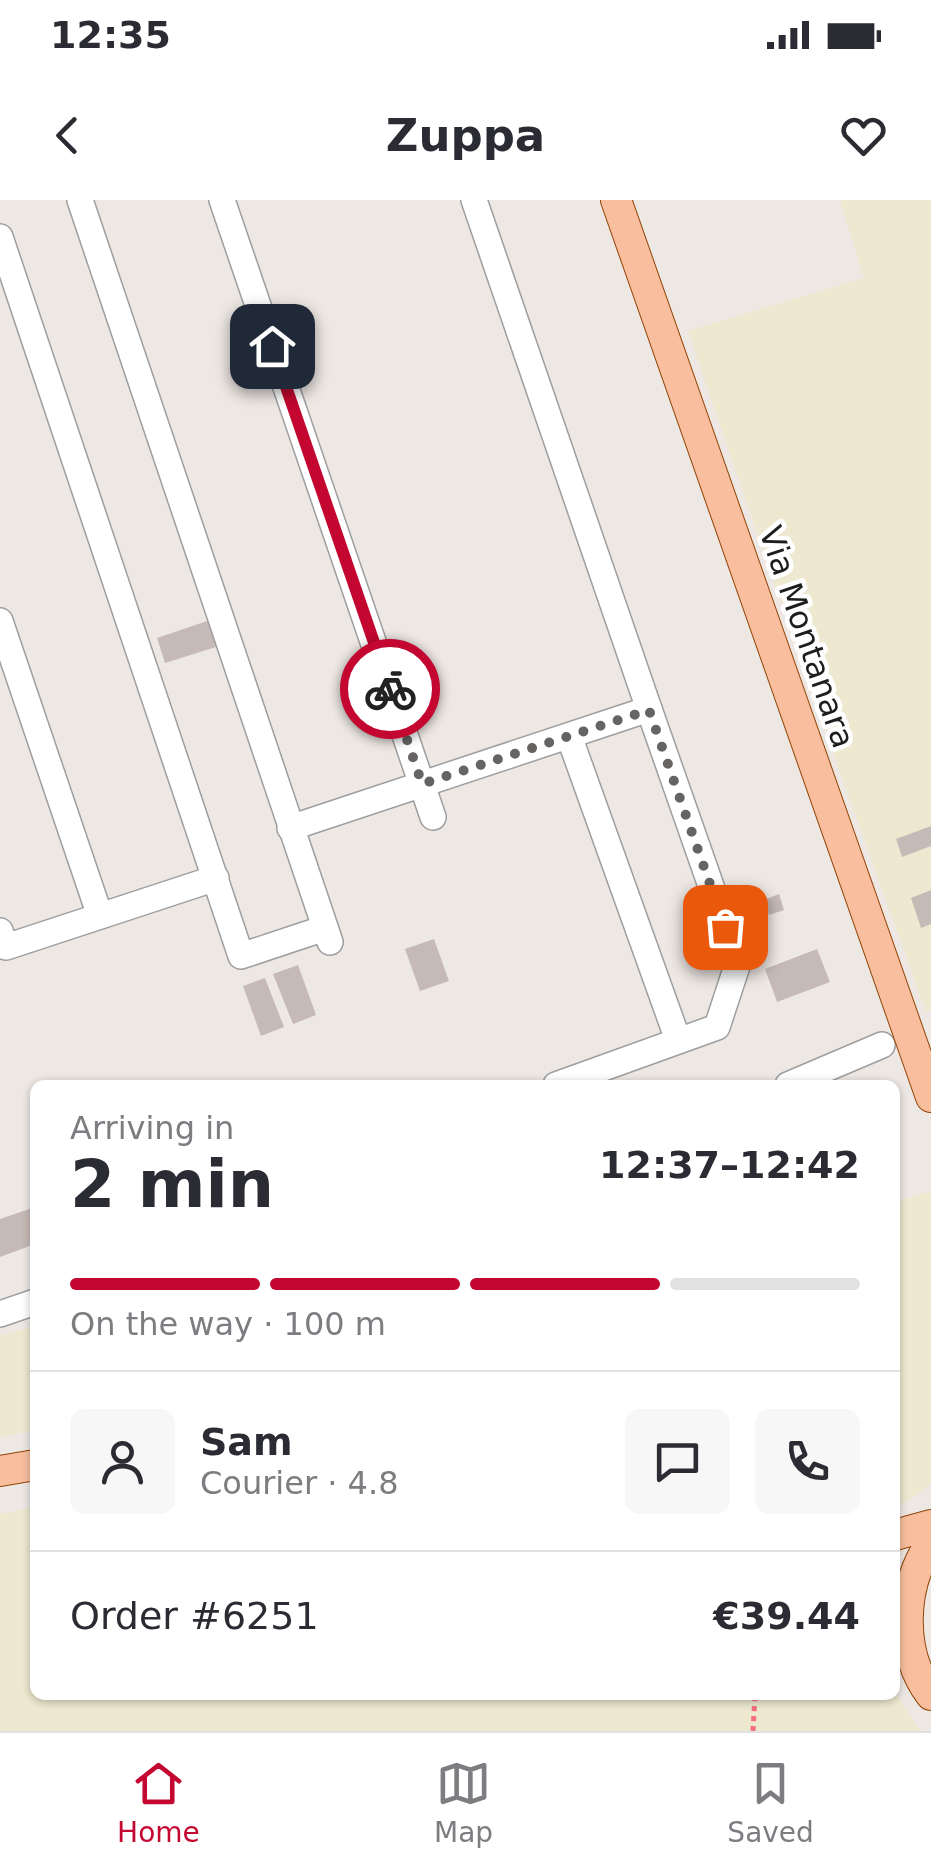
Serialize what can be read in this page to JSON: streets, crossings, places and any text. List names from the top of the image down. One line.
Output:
{"streets":{"main road":["Via Montanara"]},"page":{"status":"12:35","header":"Zuppa","heading":["2 min","Arriving in","12:37–12:42"],"panel":["Sam","Courier · 4.8","Order #6251","€39.44"],"bar":"On the way · 100 m","tabs":["Home","Map","Saved"]}}
